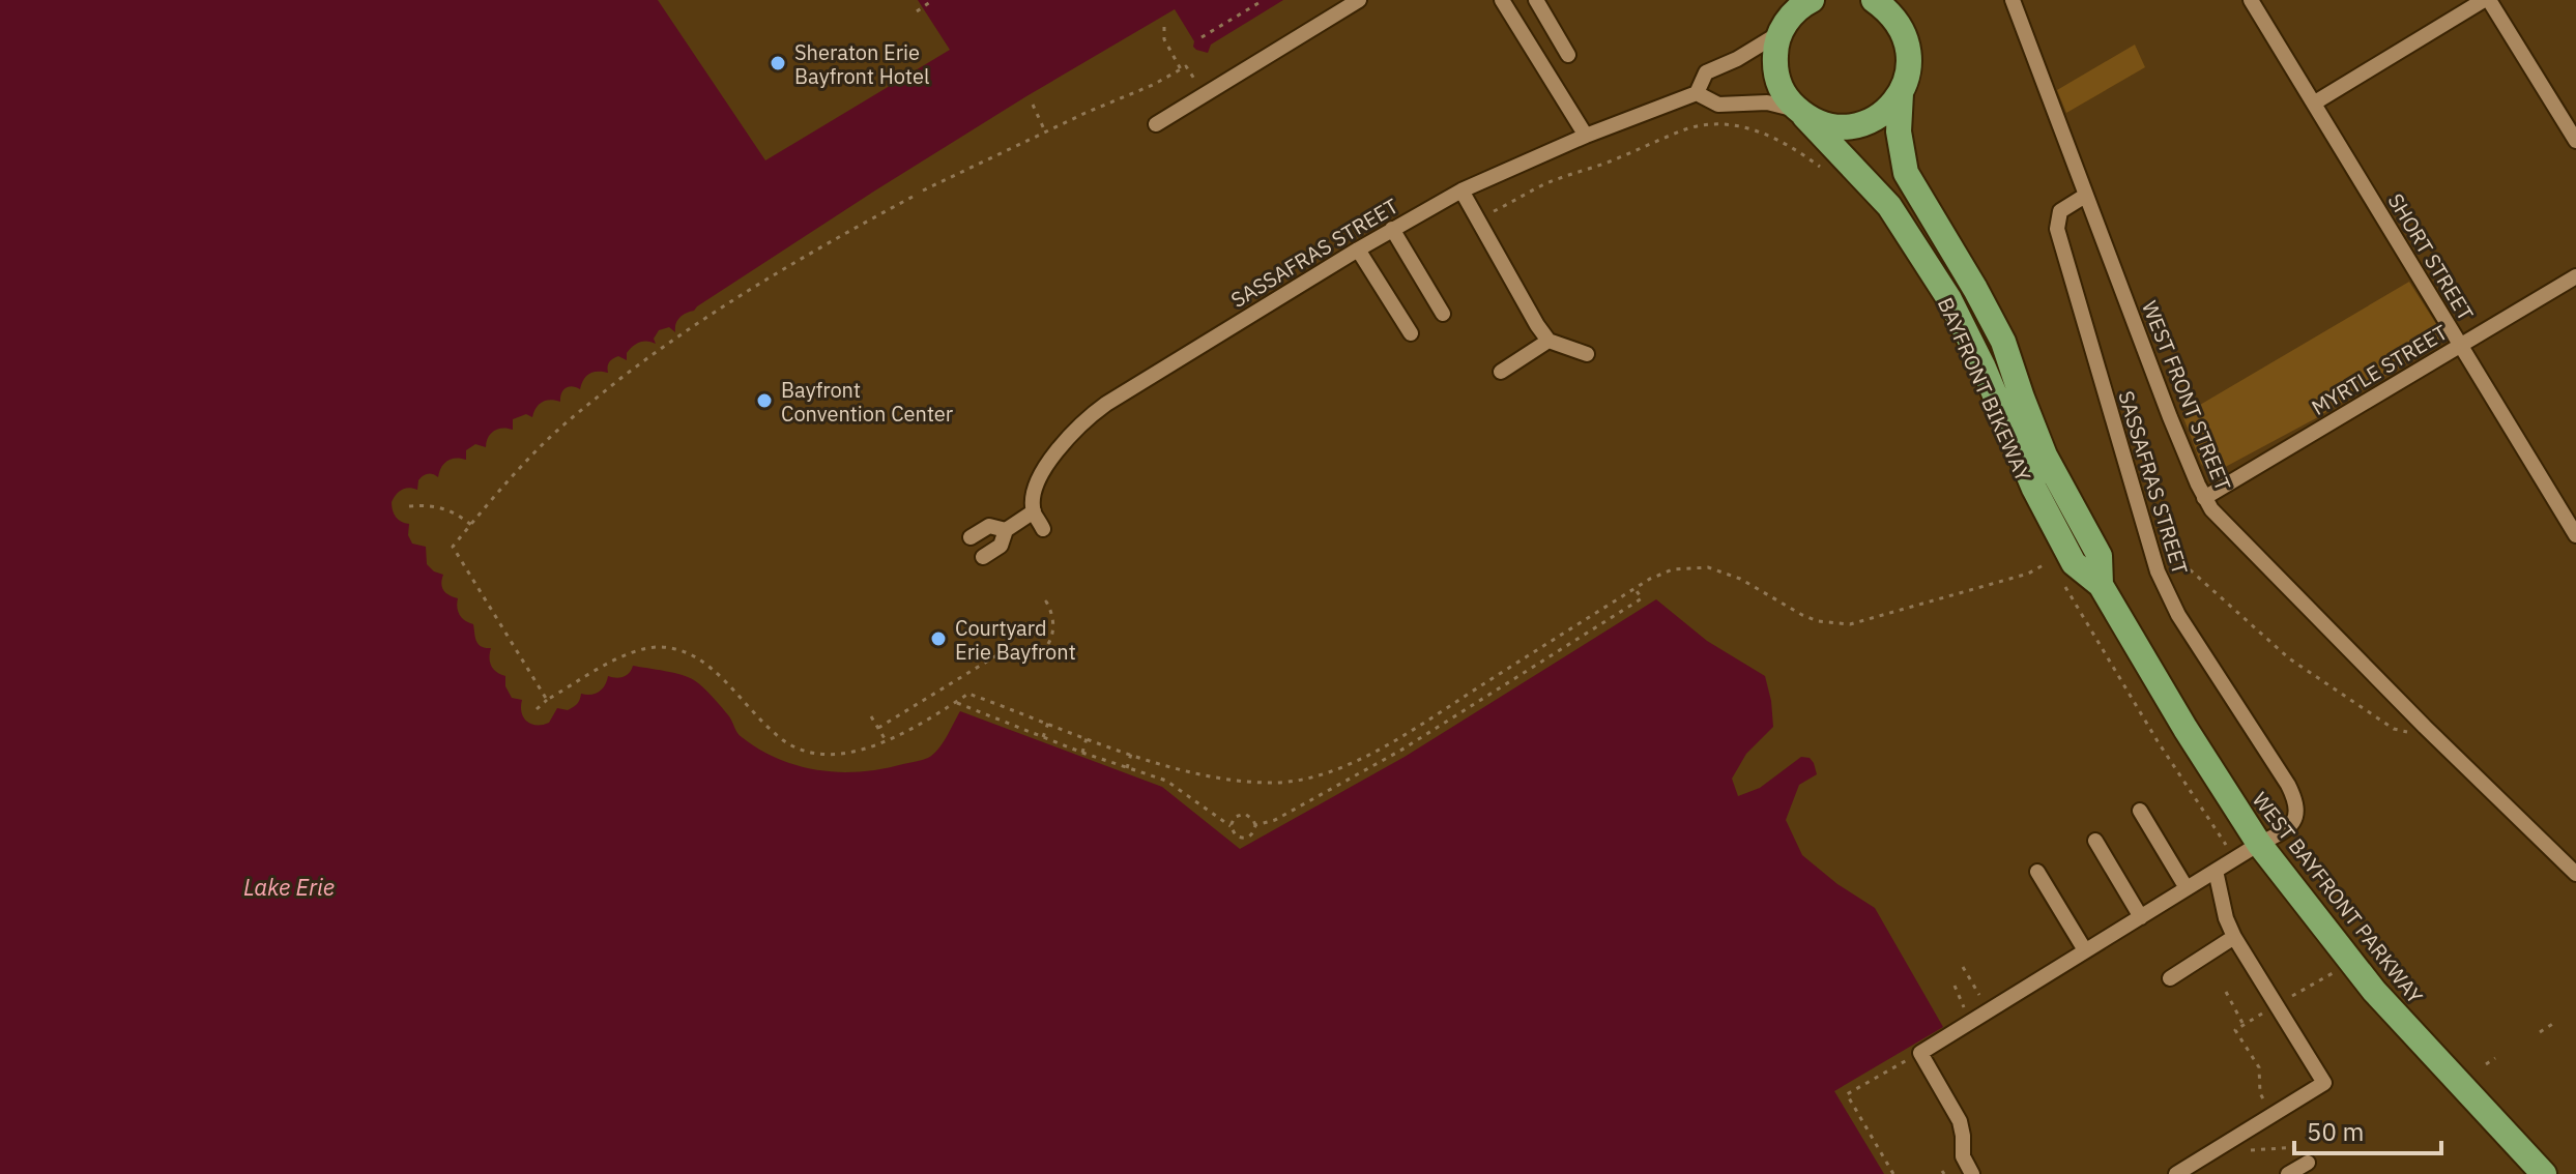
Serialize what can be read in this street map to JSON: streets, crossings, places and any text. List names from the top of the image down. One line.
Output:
{"streets":{"highway":["WEST BAYFRONT PARKWAY"],"street":["SASSAFRAS STREET","SHORT STREET","MYRTLE STREET","WEST FRONT STREET"]},"crossings":[["SASSAFRAS STREET","WEST FRONT STREET"],["SASSAFRAS STREET","WEST BAYFRONT PARKWAY"],["SHORT STREET","MYRTLE STREET"],["MYRTLE STREET","WEST FRONT STREET"]],"water":["Lake Erie"],"places":["Sheraton Erie Bayfront Hotel","Bayfront Convention Center","Courtyard Erie Bayfront"],"scale_bar":"50 m"}
